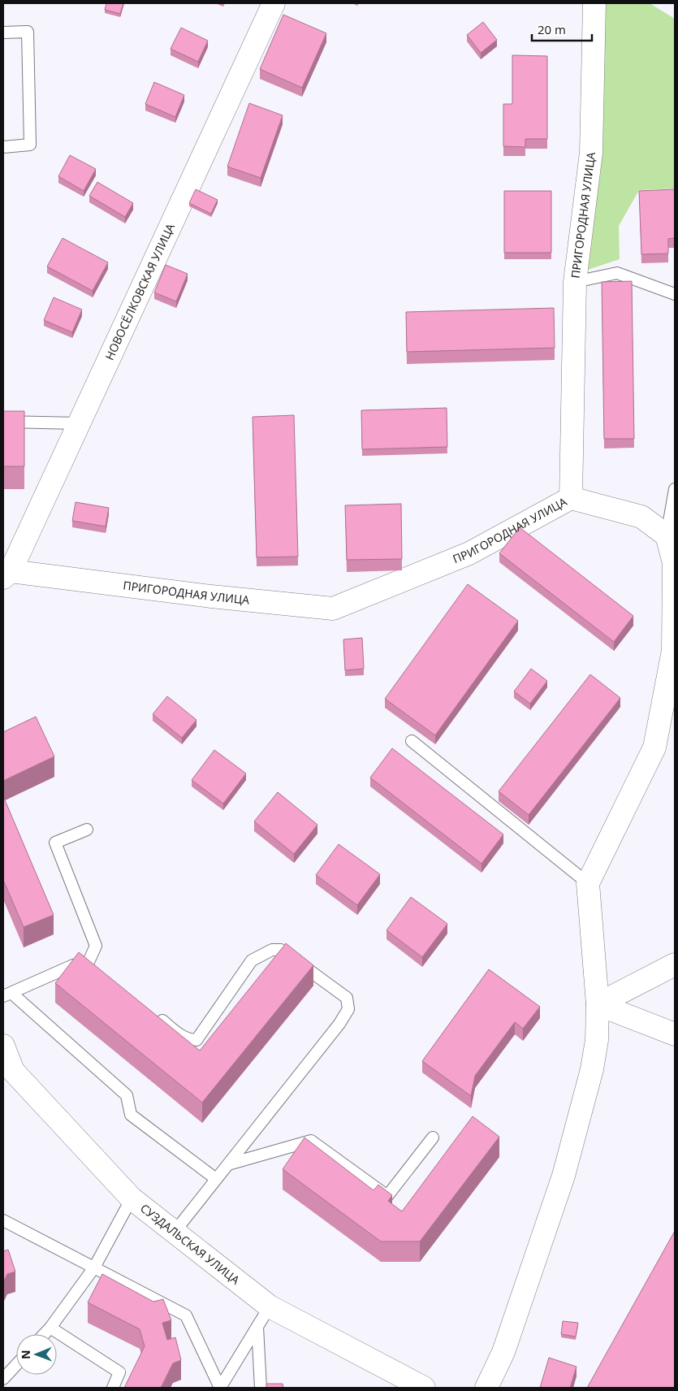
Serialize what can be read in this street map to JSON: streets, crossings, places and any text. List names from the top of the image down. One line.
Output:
{"streets":{"street":["ПРИГОРОДНАЯ УЛИЦА","НОВОСЁЛКОВСКАЯ УЛИЦА","СУЗДАЛЬСКАЯ УЛИЦА"]},"crossings":[["ПРИГОРОДНАЯ УЛИЦА","НОВОСЁЛКОВСКАЯ УЛИЦА"]],"scale_bar":"20 m","north":"left"}
